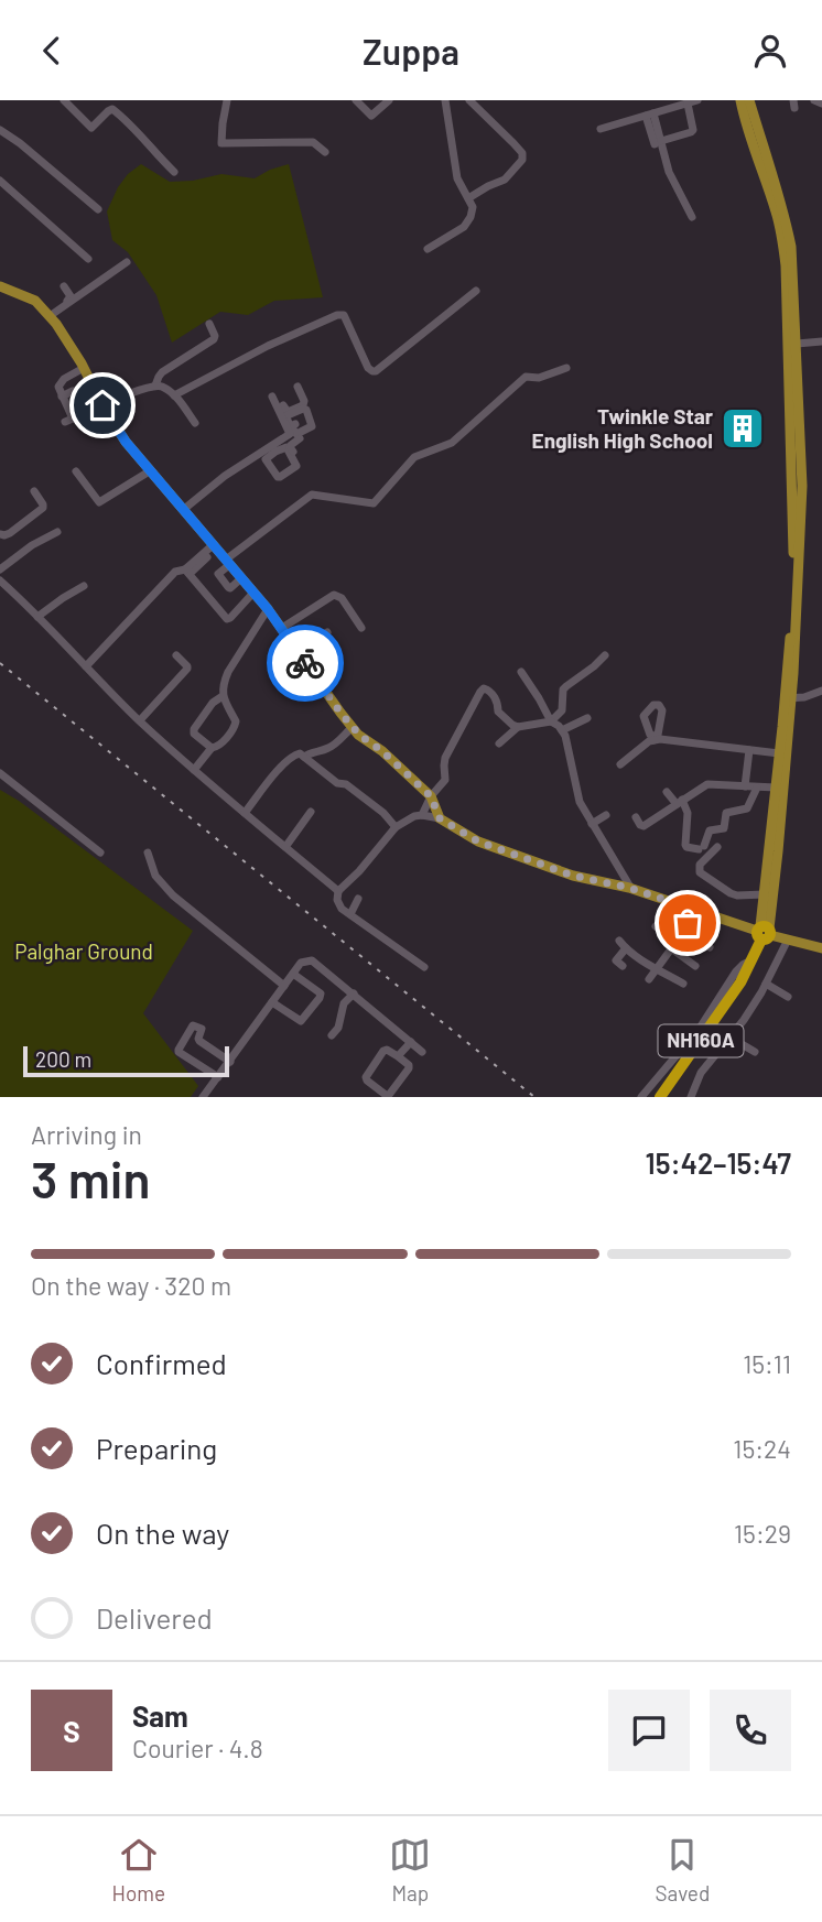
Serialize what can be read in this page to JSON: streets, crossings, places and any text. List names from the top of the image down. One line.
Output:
{"streets":{"highway":["NH160A"]},"parks":["Palghar Ground"],"places":{"building":["Twinkle Star English High School"]},"scale_bar":"200 m","page":{"header":"Zuppa","scale":"200 m","heading":["3 min","Arriving in","15:42–15:47"],"panel":["Sam","Courier · 4.8"],"bar":"On the way · 320 m","list":[["Confirmed","15:11"],["Preparing","15:24"],["On the way","15:29"],"Delivered"],"round":"S","tabs":["Home","Map","Saved"]}}
